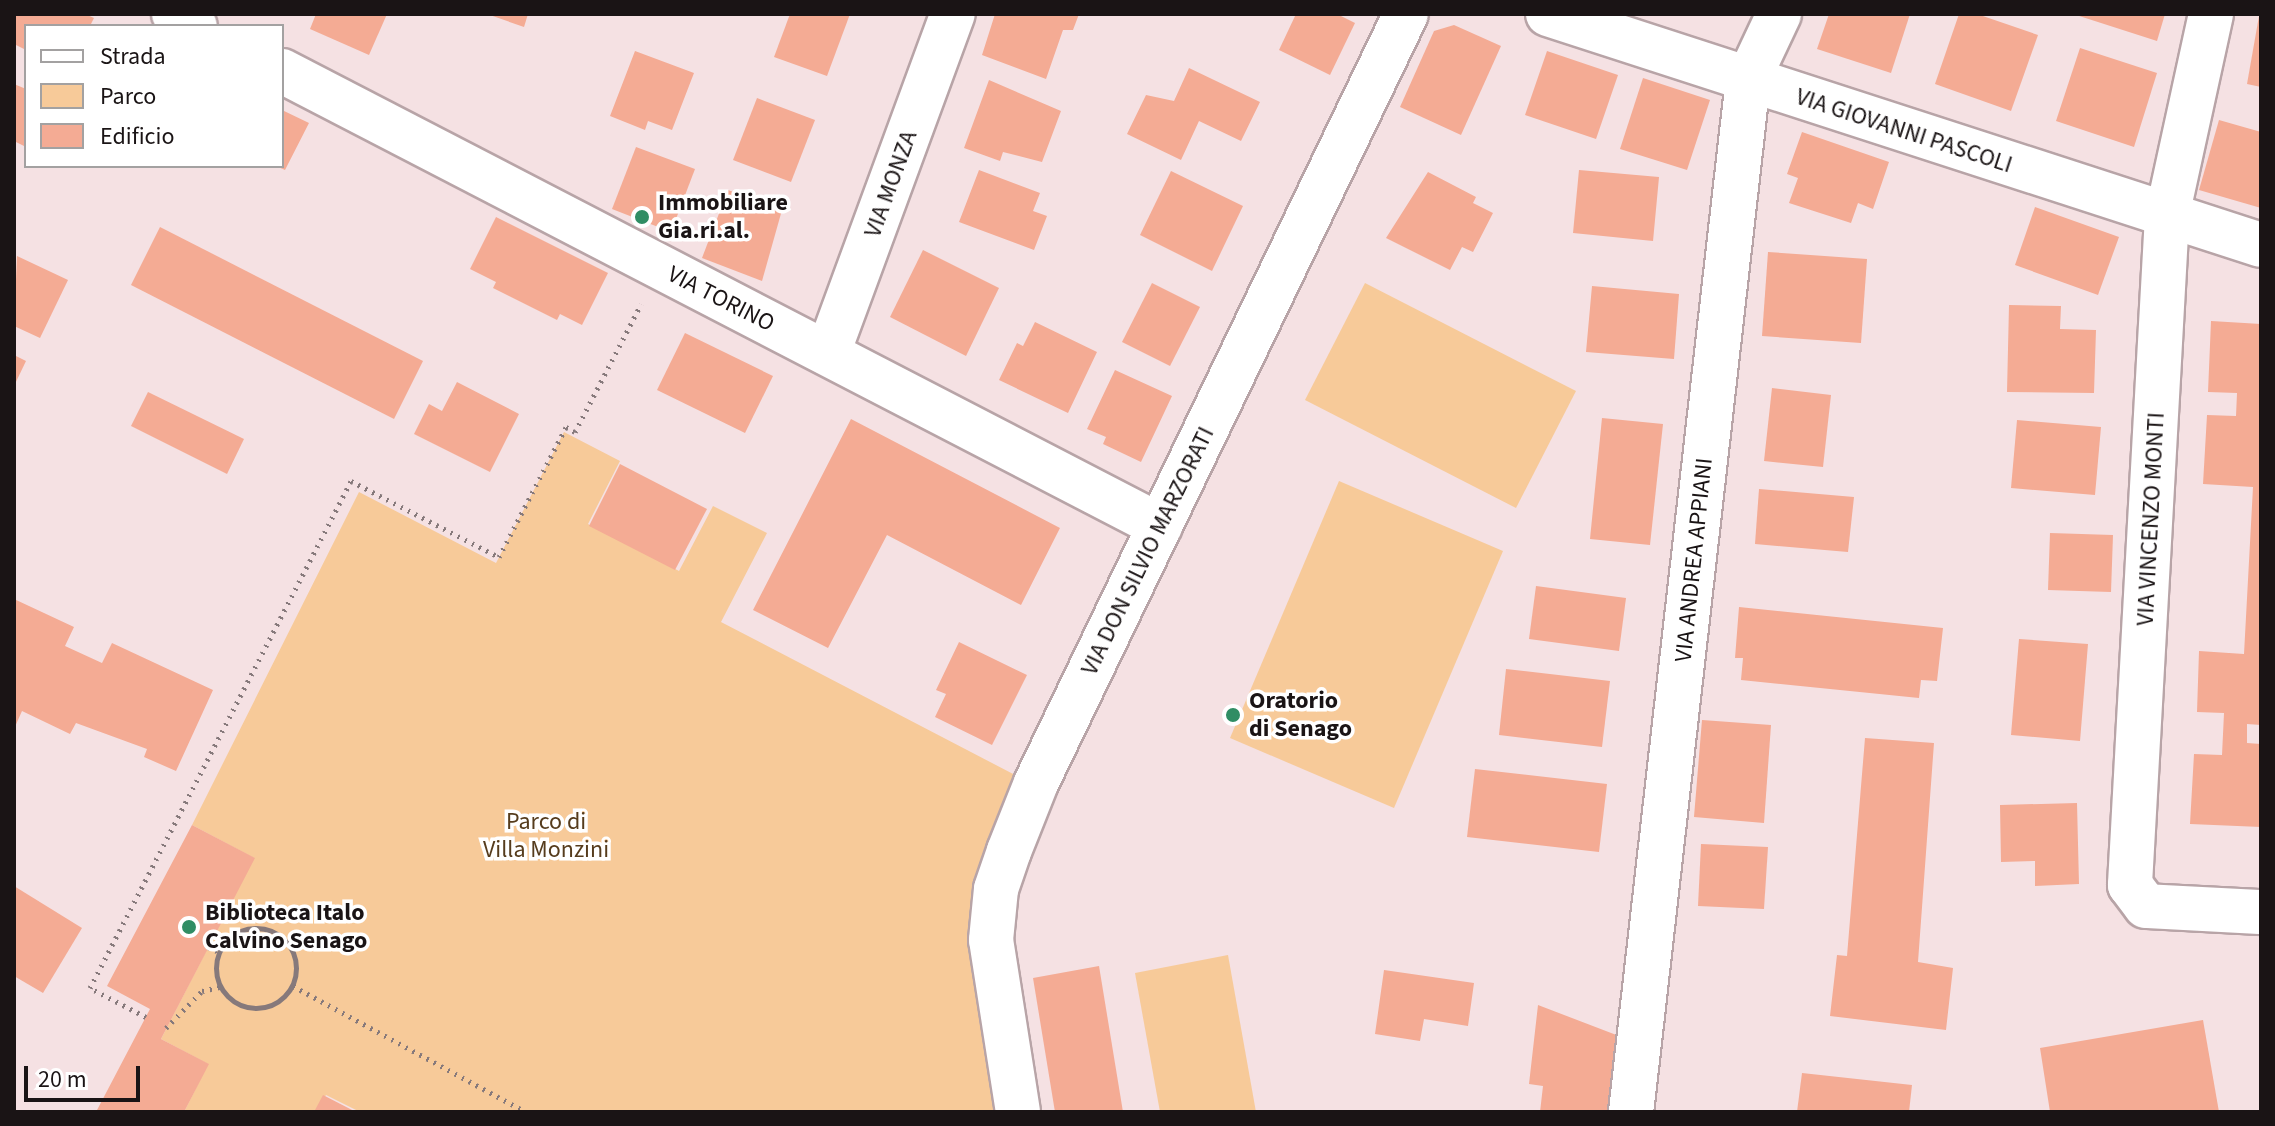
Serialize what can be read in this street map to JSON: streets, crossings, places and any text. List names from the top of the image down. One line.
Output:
{"streets":{"street":["VIA GIOVANNI PASCOLI","VIA MONZA","VIA TORINO","VIA VINCENZO MONTI","VIA DON SILVIO MARZORATI","VIA ANDREA APPIANI"]},"crossings":[["VIA GIOVANNI PASCOLI","VIA VINCENZO MONTI"],["VIA GIOVANNI PASCOLI","VIA ANDREA APPIANI"],["VIA MONZA","VIA TORINO"],["VIA TORINO","VIA DON SILVIO MARZORATI"]],"parks":["Parco di Villa Monzini"],"places":["Immobiliare Gia.ri.al.","Oratorio di Senago","Biblioteca Italo Calvino Senago"],"legend":["Strada","Parco","Edificio"],"scale_bar":"20 m"}
